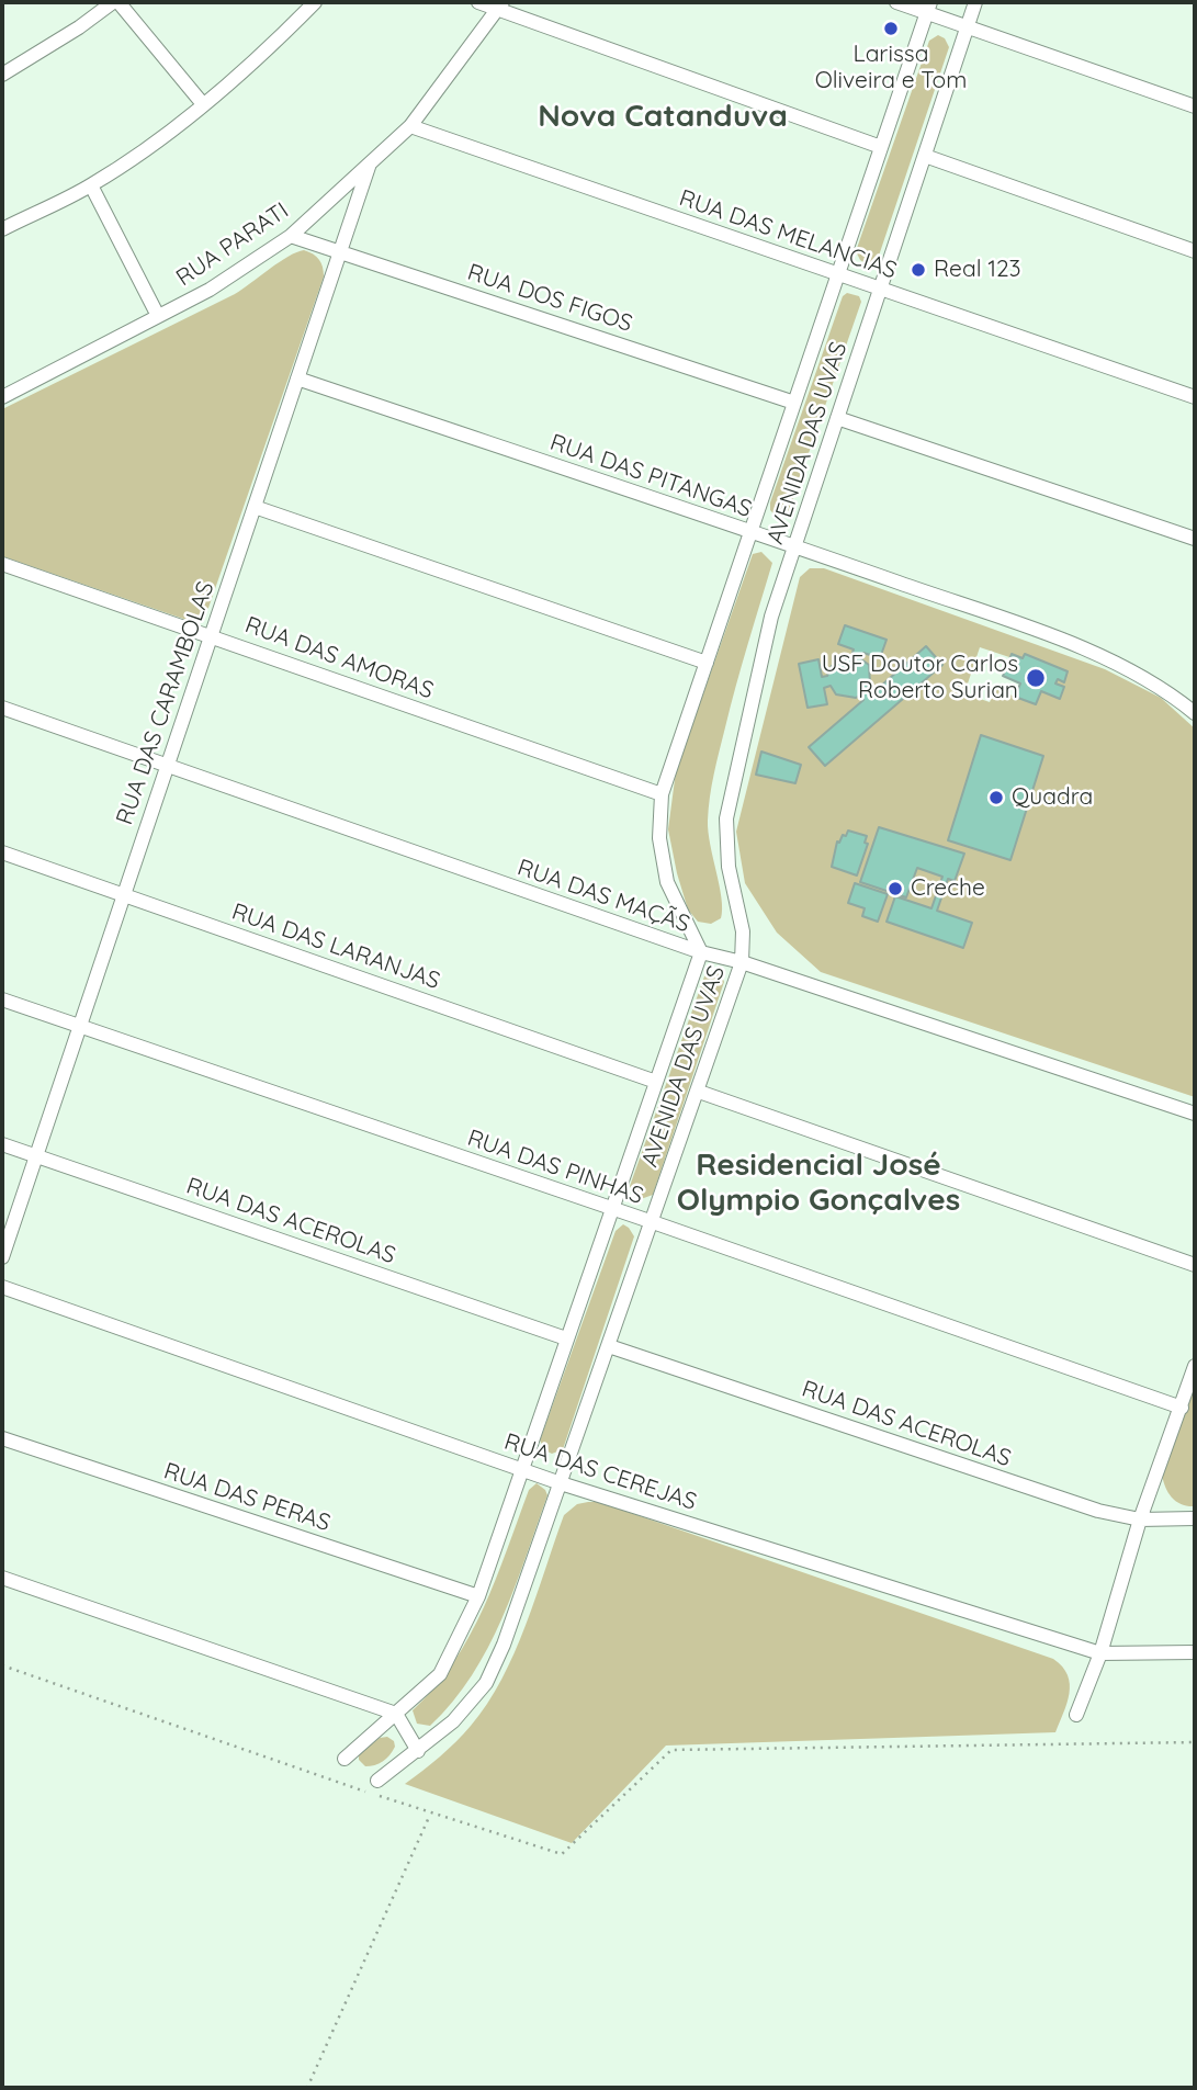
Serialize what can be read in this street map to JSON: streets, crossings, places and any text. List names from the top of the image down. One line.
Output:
{"streets":{"street":["RUA DAS MELANCIAS","RUA PARATI","RUA DOS FIGOS","AVENIDA DAS UVAS","RUA DAS PITANGAS","RUA DAS AMORAS","RUA DAS CARAMBOLAS","RUA DAS MAÇÃS","RUA DAS LARANJAS","RUA DAS PINHAS","RUA DAS ACEROLAS","RUA DAS CEREJAS","RUA DAS PERAS"]},"crossings":[["RUA DAS MELANCIAS","RUA PARATI"],["RUA DAS MELANCIAS","AVENIDA DAS UVAS"],["RUA PARATI","RUA DOS FIGOS"],["RUA PARATI","RUA DAS CARAMBOLAS"],["RUA DOS FIGOS","AVENIDA DAS UVAS"],["RUA DOS FIGOS","RUA DAS CARAMBOLAS"],["AVENIDA DAS UVAS","RUA DAS PITANGAS"],["AVENIDA DAS UVAS","RUA DAS AMORAS"],["AVENIDA DAS UVAS","RUA DAS MAÇÃS"],["AVENIDA DAS UVAS","RUA DAS LARANJAS"],["AVENIDA DAS UVAS","RUA DAS PINHAS"],["AVENIDA DAS UVAS","RUA DAS ACEROLAS"],["AVENIDA DAS UVAS","RUA DAS CEREJAS"],["AVENIDA DAS UVAS","RUA DAS PERAS"],["RUA DAS PITANGAS","RUA DAS CARAMBOLAS"],["RUA DAS AMORAS","RUA DAS CARAMBOLAS"],["RUA DAS CARAMBOLAS","RUA DAS MAÇÃS"],["RUA DAS CARAMBOLAS","RUA DAS LARANJAS"],["RUA DAS CARAMBOLAS","RUA DAS PINHAS"],["RUA DAS CARAMBOLAS","RUA DAS ACEROLAS"]],"districts":["Nova Catanduva","Residencial José Olympio Gonçalves"],"places":["Larissa Oliveira e Tom","Real 123","USF Doutor Carlos Roberto Surian","Quadra","Creche"]}
